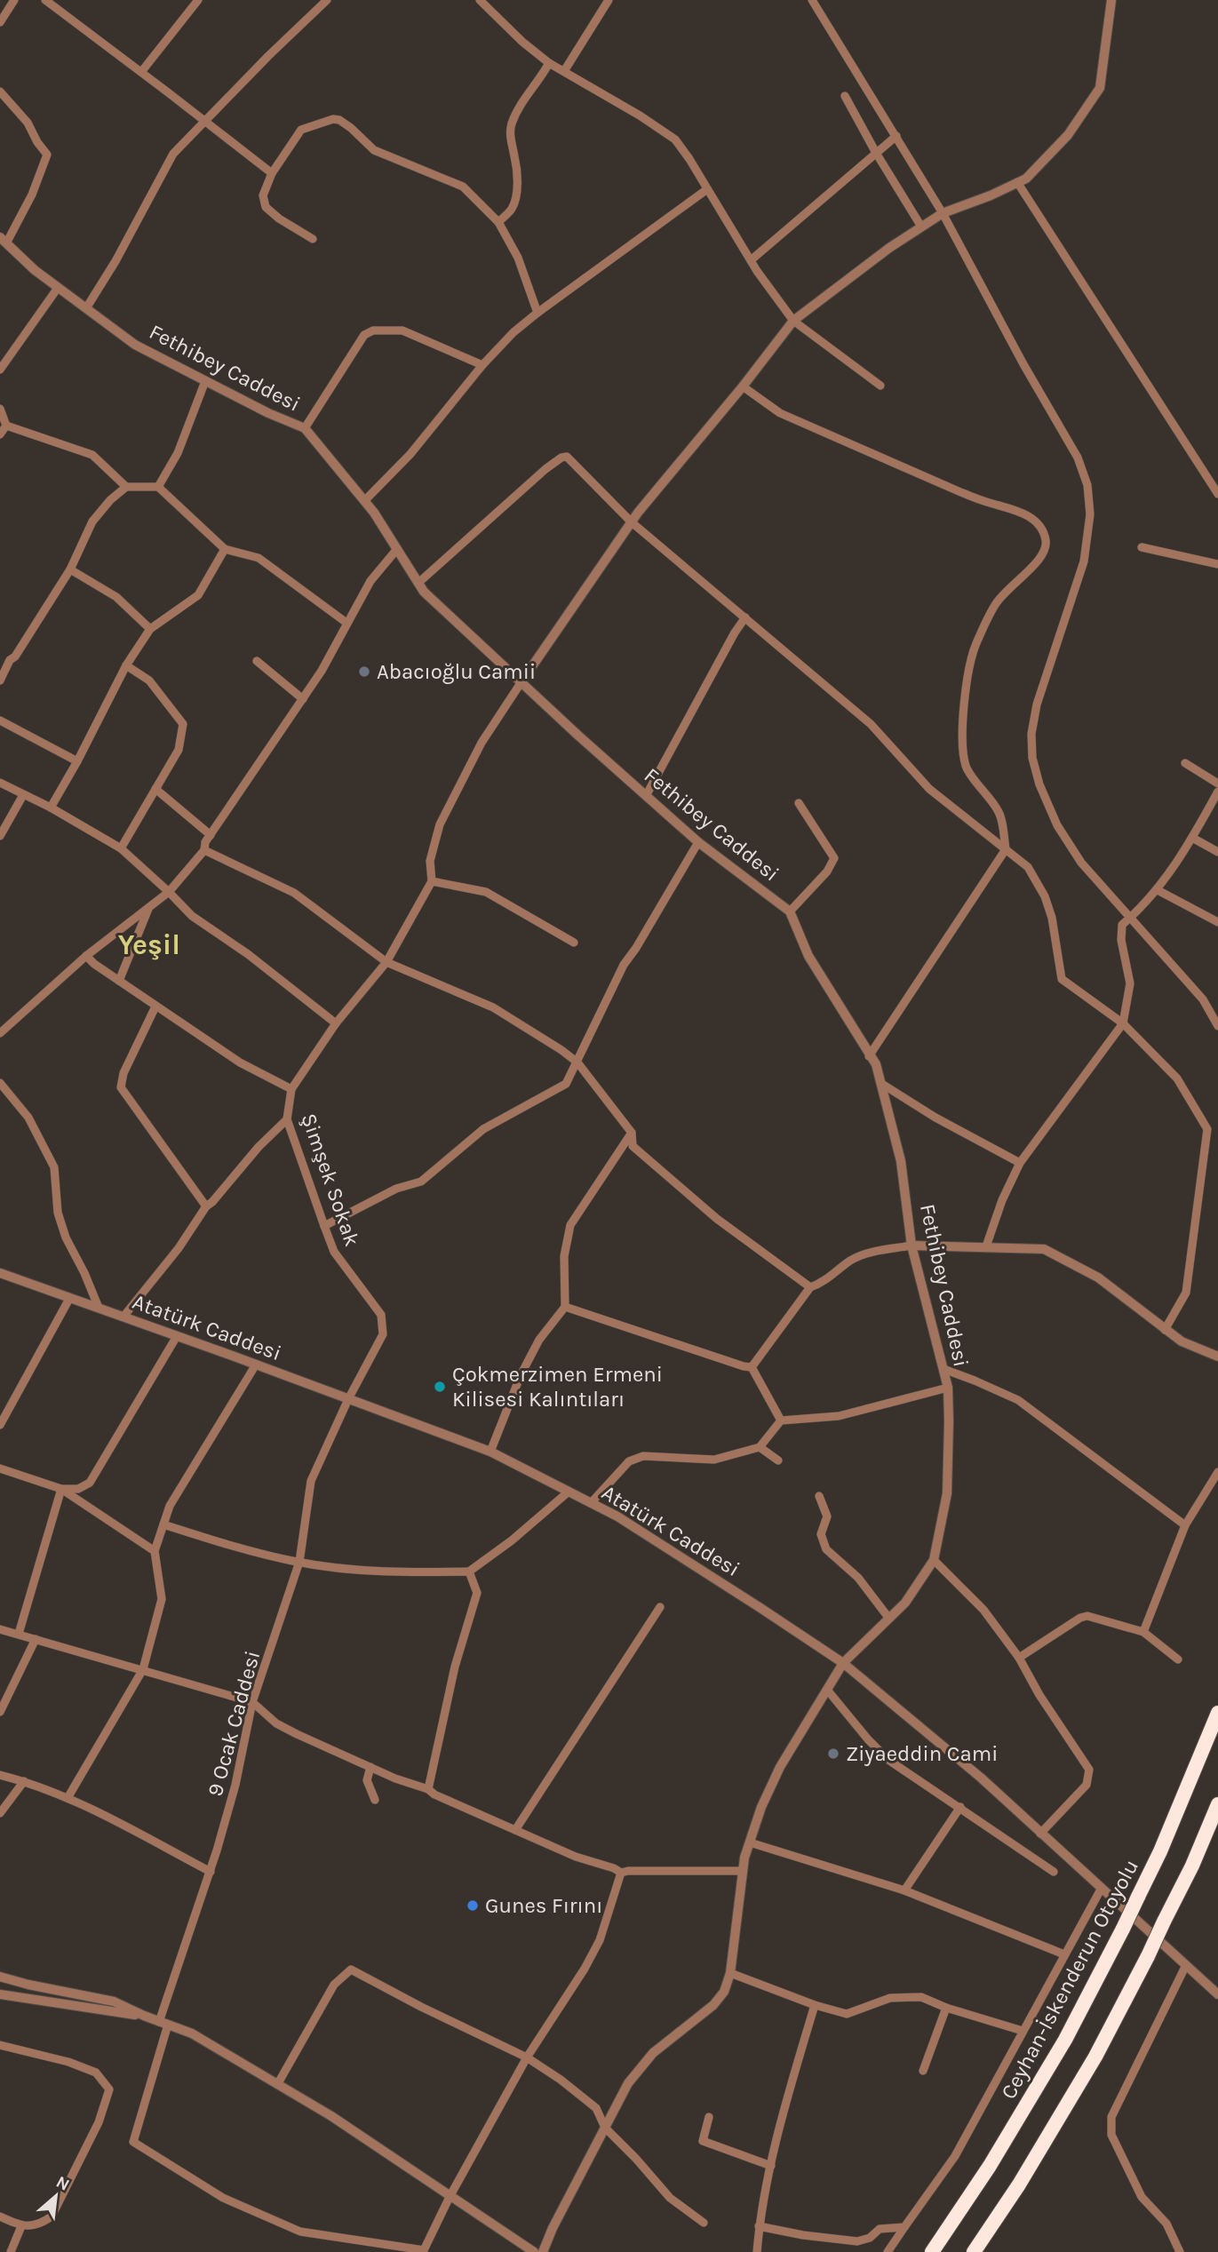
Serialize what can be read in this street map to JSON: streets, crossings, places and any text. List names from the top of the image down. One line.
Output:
{"streets":{"highway":["Ceyhan-İskenderun Otoyolu"],"street":["Fethibey Caddesi","Şimşek Sokak","Atatürk Caddesi","9 Ocak Caddesi"]},"crossings":[["Fethibey Caddesi","Atatürk Caddesi"],["Şimşek Sokak","Atatürk Caddesi"],["Şimşek Sokak","9 Ocak Caddesi"],["Atatürk Caddesi","9 Ocak Caddesi"]],"districts":["Yeşil"],"places":["Abacıoğlu Camii","Çokmerzimen Ermeni Kilisesi Kalıntıları","Ziyaeddin Cami","Gunes Fırını"],"north":"top right"}
